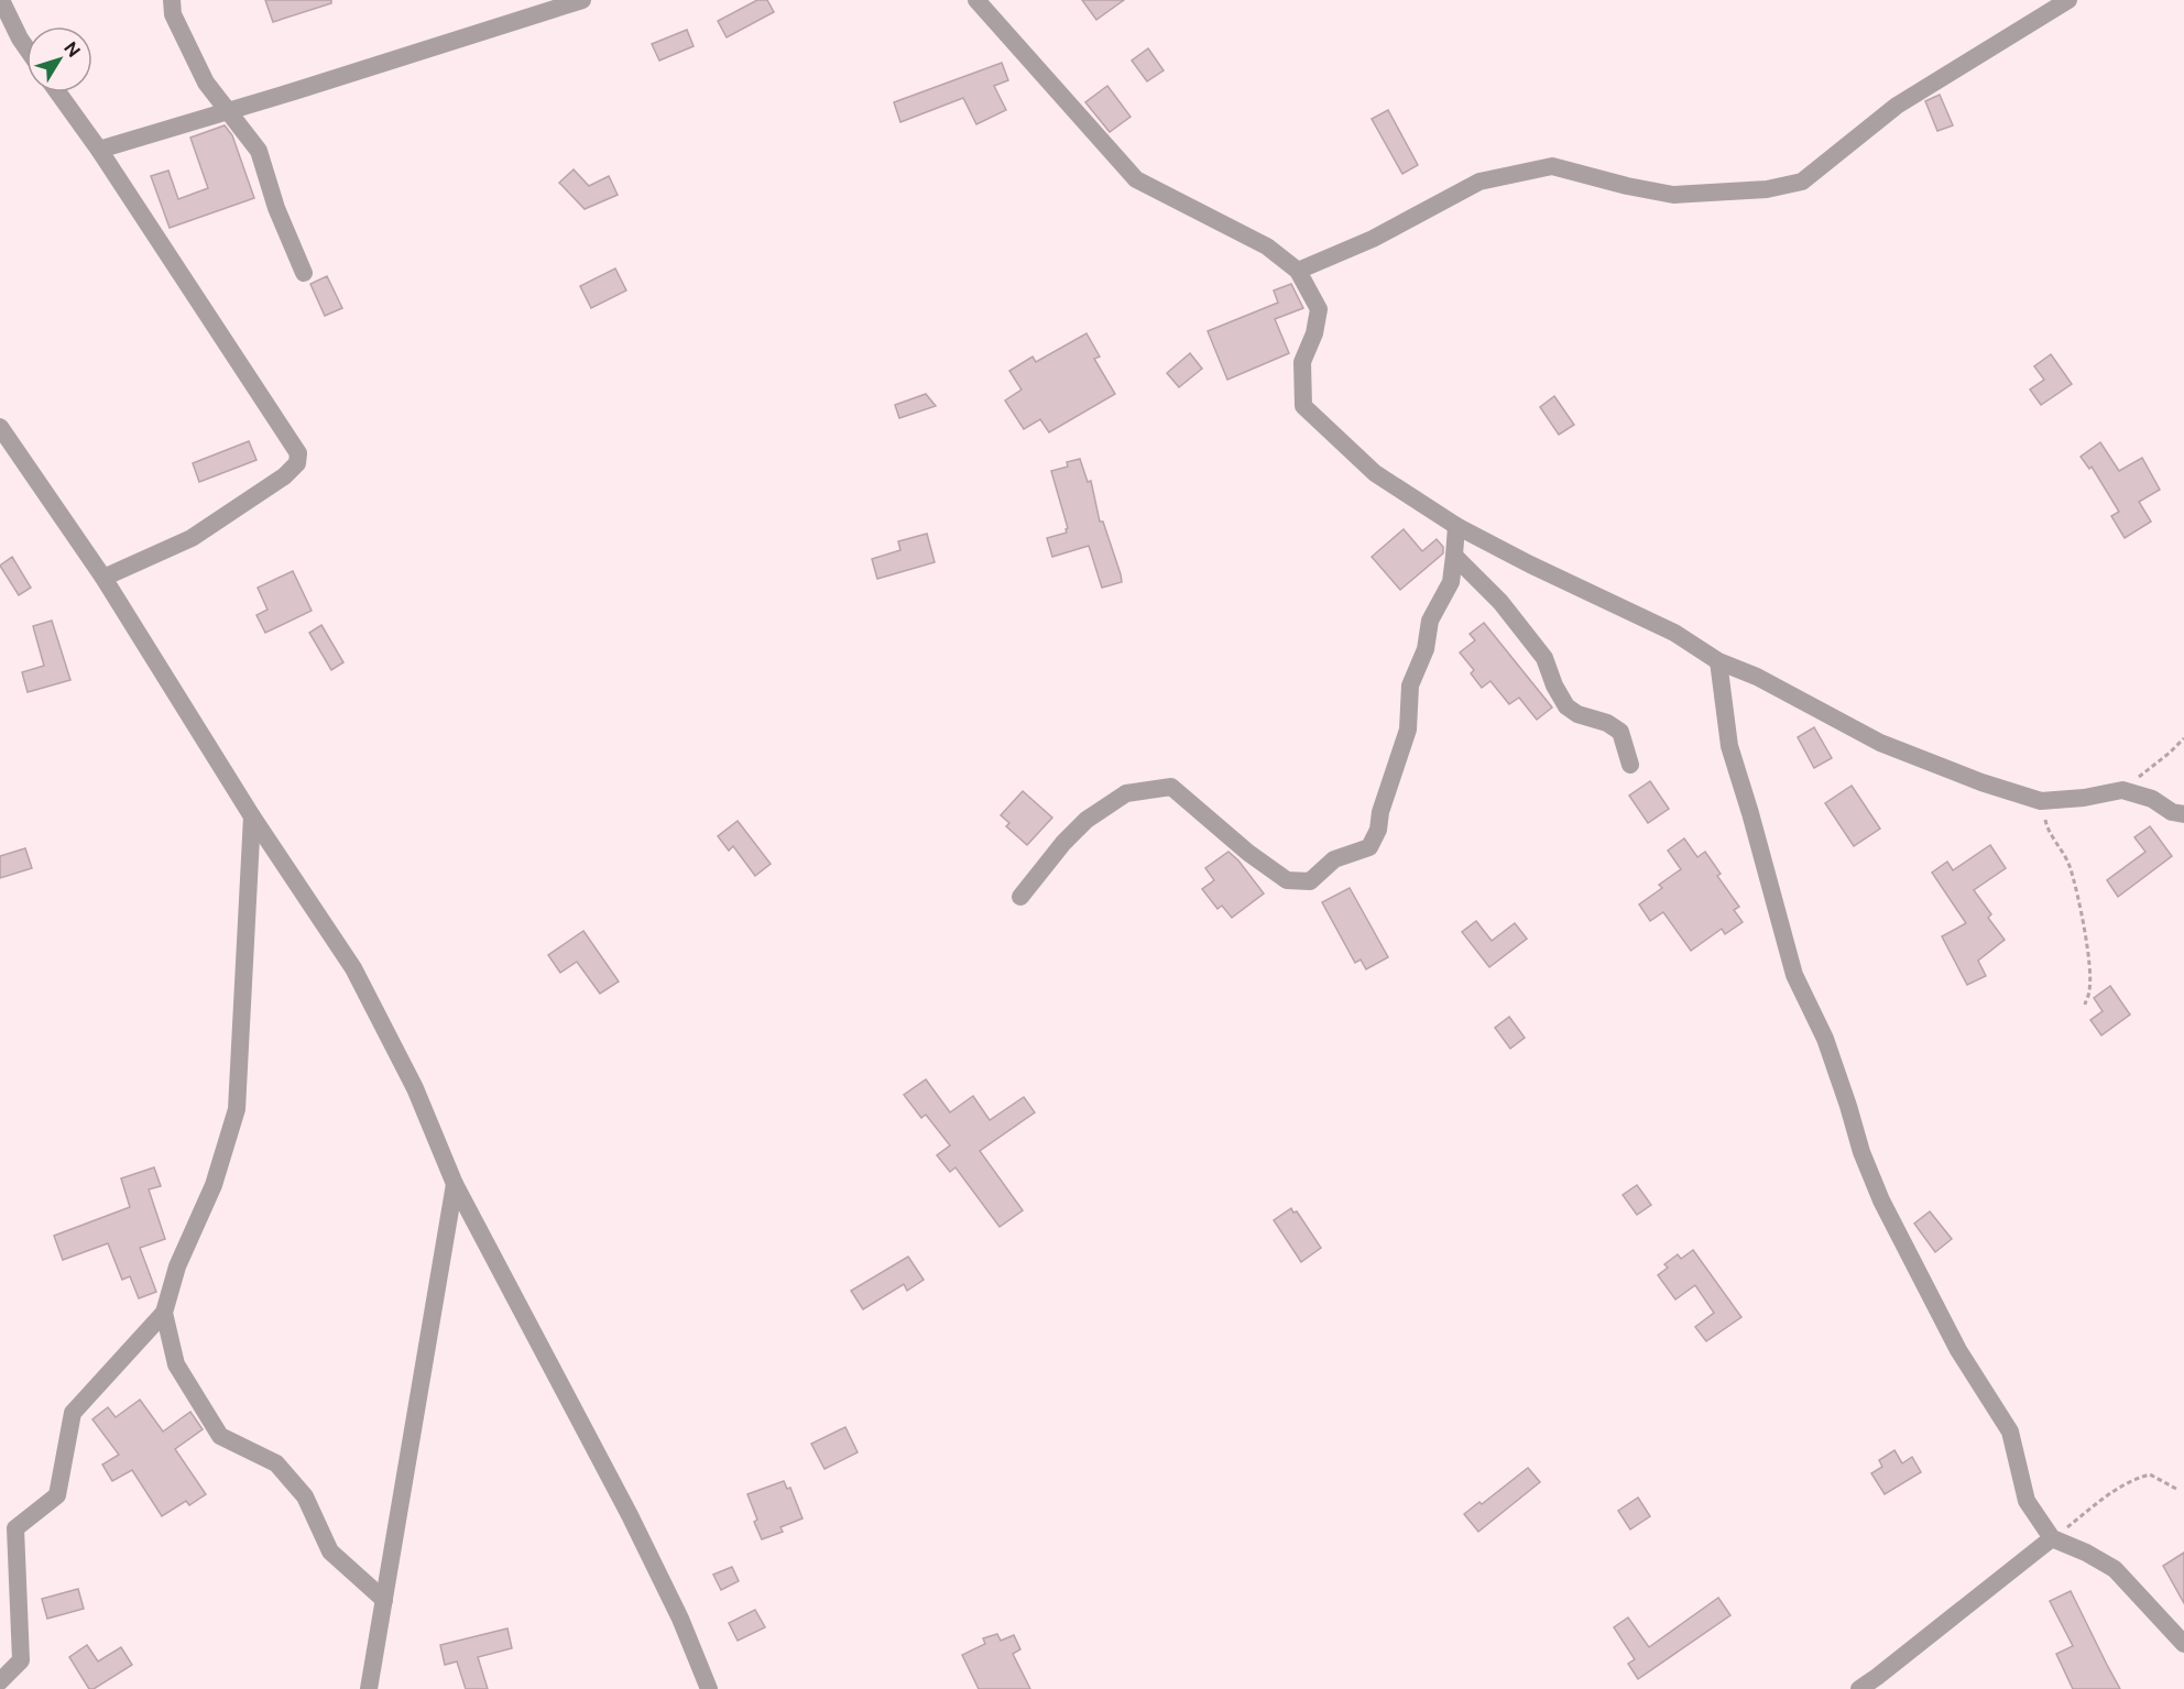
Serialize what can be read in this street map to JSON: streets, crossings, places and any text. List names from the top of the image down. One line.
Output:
{"north":"top right"}
